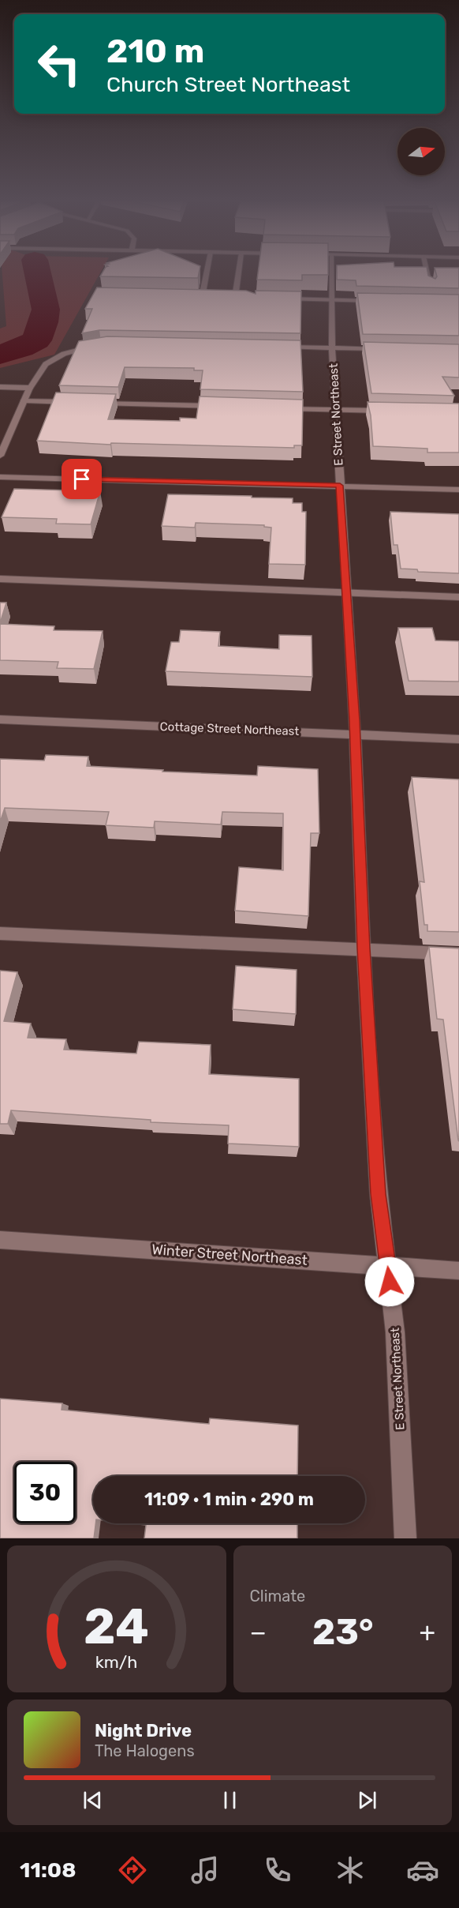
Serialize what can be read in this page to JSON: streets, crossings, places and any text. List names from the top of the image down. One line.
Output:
{"streets":{"street":["E Street Northeast","Cottage Street Northeast","Winter Street Northeast"]},"crossings":[["E Street Northeast","Cottage Street Northeast"],["E Street Northeast","Winter Street Northeast"]],"north":"right","page":{"turn":["210 m","Church Street Northeast"],"limit":"30","trip":"11:09 · 1 min · 290 m","tile":"Climate","heat":["−","23°","+"],"song":["Night Drive","The Halogens"],"tabs":"11:08","gauge":["24","km/h"]}}
